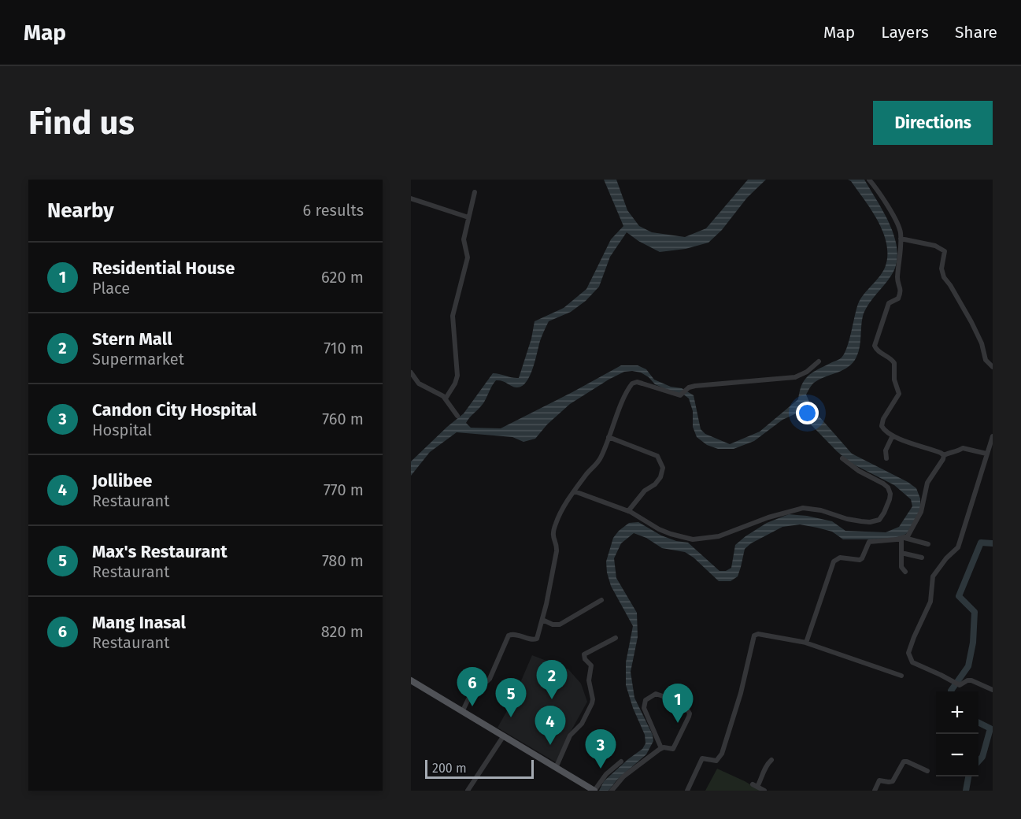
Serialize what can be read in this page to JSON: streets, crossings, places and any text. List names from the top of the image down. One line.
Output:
{"scale_bar":"200 m","page":{"header":"Map","nav":["Map","Layers","Share"],"buttons":"Directions","title":"Find us","heading":["Nearby","6 results"],"list":[{"mark":"1","name":"Residential House","note":"Place","value":"620 m"},{"mark":"2","name":"Stern Mall","note":"Supermarket","value":"710 m"},{"mark":"3","name":"Candon City Hospital","note":"Hospital","value":"760 m"},{"mark":"4","name":"Jollibee","note":"Restaurant","value":"770 m"},{"mark":"5","name":"Max's Restaurant","note":"Restaurant","value":"780 m"},{"mark":"6","name":"Mang Inasal","note":"Restaurant","value":"820 m"}],"pins":["2","6","5","1","4","3"],"map_buttons":["+","−"],"scale":"200 m"}}
